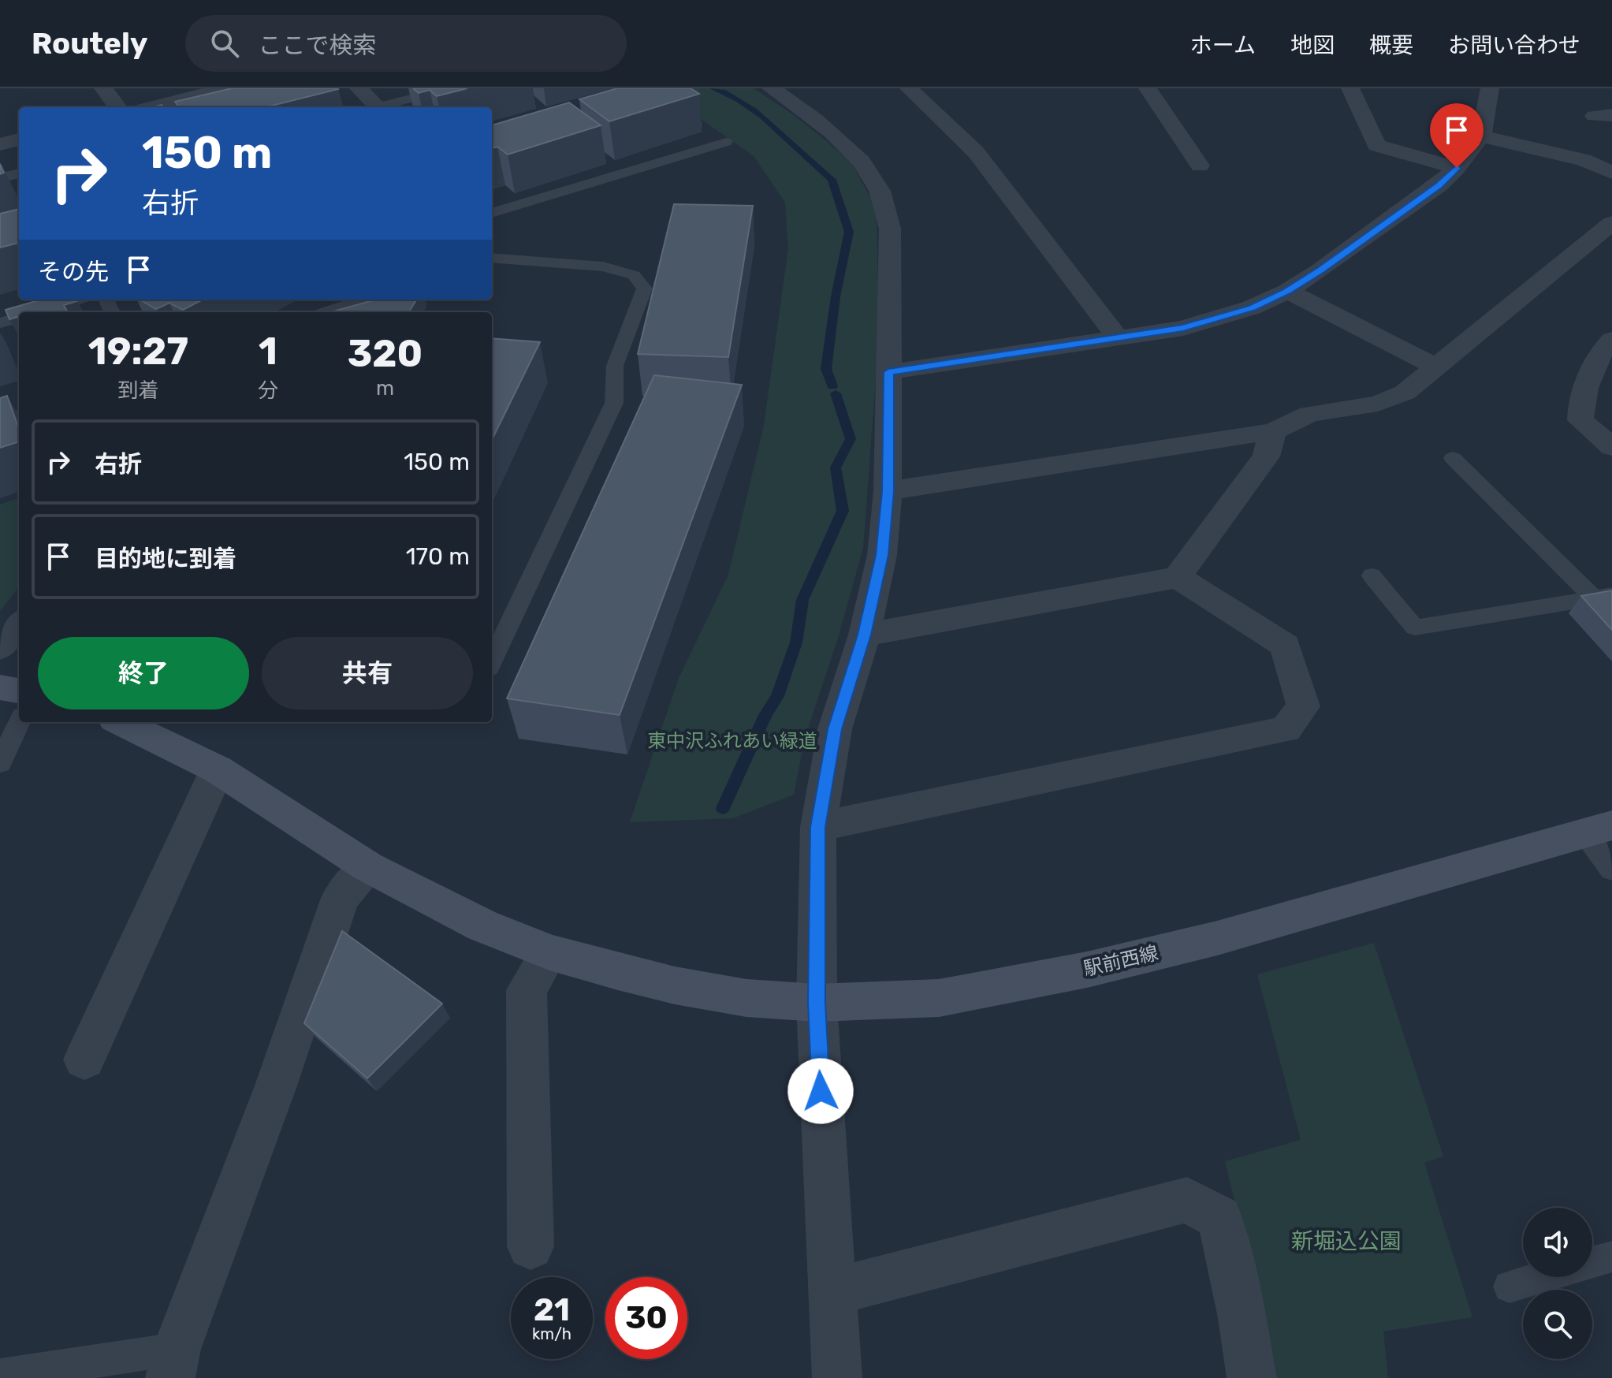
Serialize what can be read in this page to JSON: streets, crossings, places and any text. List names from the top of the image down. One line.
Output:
{"streets":{"street":["駅前西線"]},"parks":["東中沢ふれあい緑道","新堀込公園"],"page":{"header":"Routely","search":"ここで検索","nav":["ホーム","地図","概要","お問い合わせ"],"turn":["150 m","右折"],"then":"その先","eta":["19:27","到着","1","分","320","m"],"list":[{"name":"右折","value":"150 m"},{"name":"目的地に到着","value":"170 m"}],"buttons":["終了","共有"],"speed":"21 km/h","limit":"30"}}
